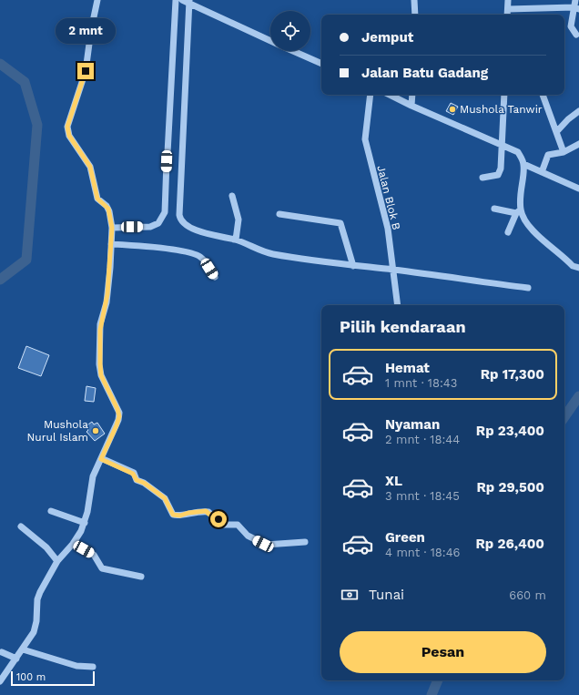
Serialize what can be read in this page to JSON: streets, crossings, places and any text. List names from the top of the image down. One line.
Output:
{"streets":{"street":["Jalan Blok B"]},"places":["Mushola Tanwir","Mushola Nurul Islam"],"scale_bar":"100 m","page":{"banner":["Jemput","Jalan Batu Gadang"],"bubble":"2 mnt","heading":"Pilih kendaraan","list":[{"name":"Hemat","note":"1 mnt · 18:43","value":"Rp 17,300"},{"name":"Nyaman","note":"2 mnt · 18:44","value":"Rp 23,400"},{"name":"XL","note":"3 mnt · 18:45","value":"Rp 29,500"},{"name":"Green","note":"4 mnt · 18:46","value":"Rp 26,400"}],"pay":["Tunai","660 m"],"buttons":"Pesan","scale":"100 m"}}
